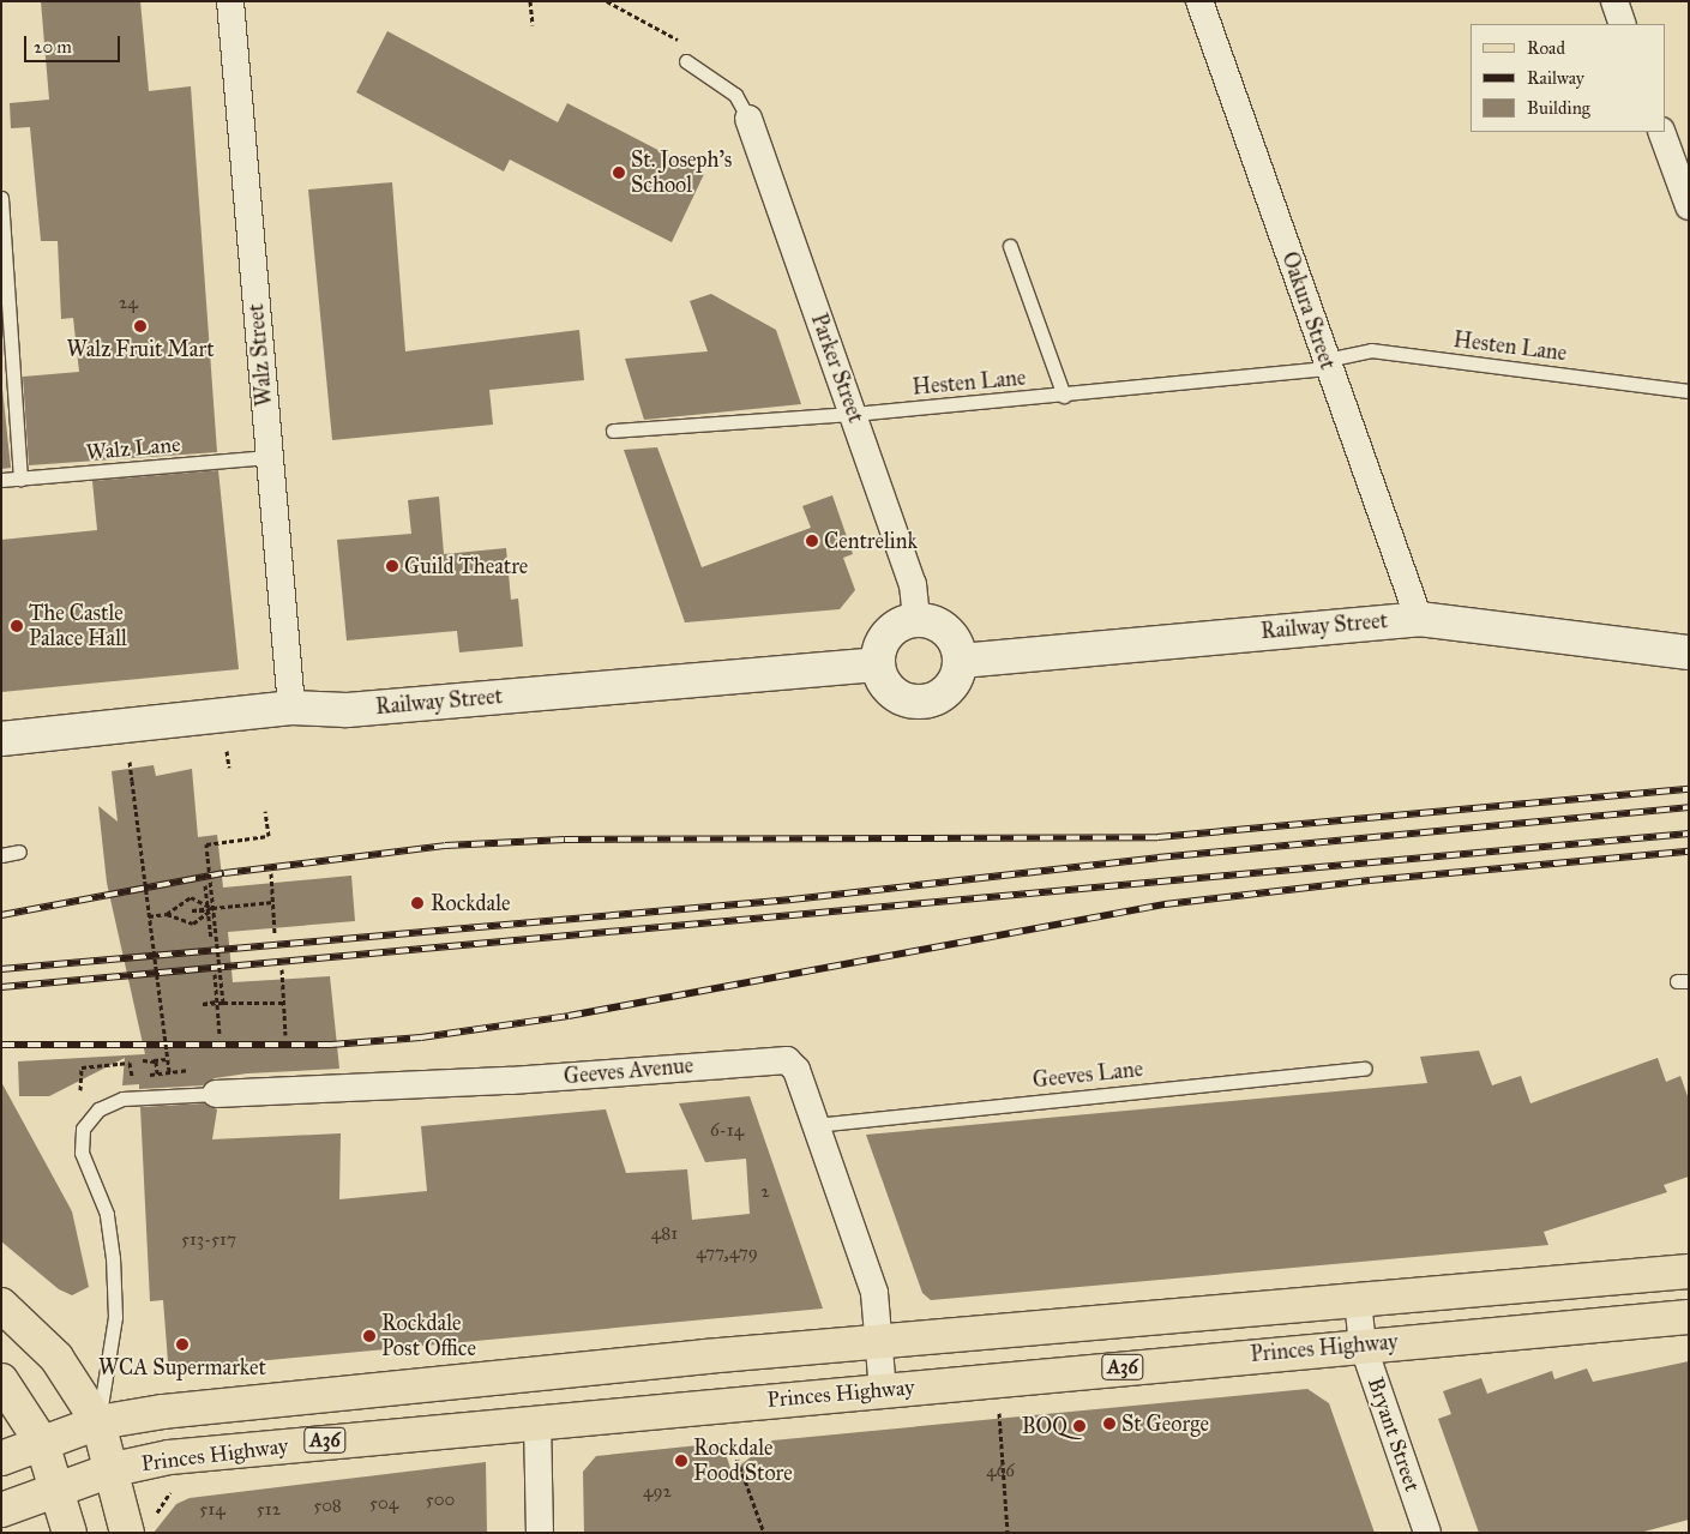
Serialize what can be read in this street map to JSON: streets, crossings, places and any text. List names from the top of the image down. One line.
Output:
{"streets":{"main road":["Princes Highway","A36"],"street":["Oakura Street","Walz Street","Parker Street","Railway Street","Geeves Avenue","Bryant Street"],"lane":["Hesten Lane","Walz Lane","Geeves Lane"]},"crossings":[["Oakura Street","Hesten Lane"],["Oakura Street","Railway Street"],["Hesten Lane","Parker Street"],["Walz Street","Walz Lane"],["Walz Street","Railway Street"],["Parker Street","Railway Street"],["Geeves Avenue","Geeves Lane"],["Geeves Avenue","Princes Highway"],["Princes Highway","Bryant Street"]],"places":["St. Joseph's School","Walz Fruit Mart","Centrelink","Guild Theatre","The Castle Palace Hall","Rockdale","Rockdale Post Office","WCA Supermarket","St George","BOQ","Rockdale Food Store"],"house_numbers":["24","6-14","2","481","513-517","477,479","466","492","500","504","508","514","512"],"legend":["Road","Railway","Building"],"scale_bar":"20 m"}
